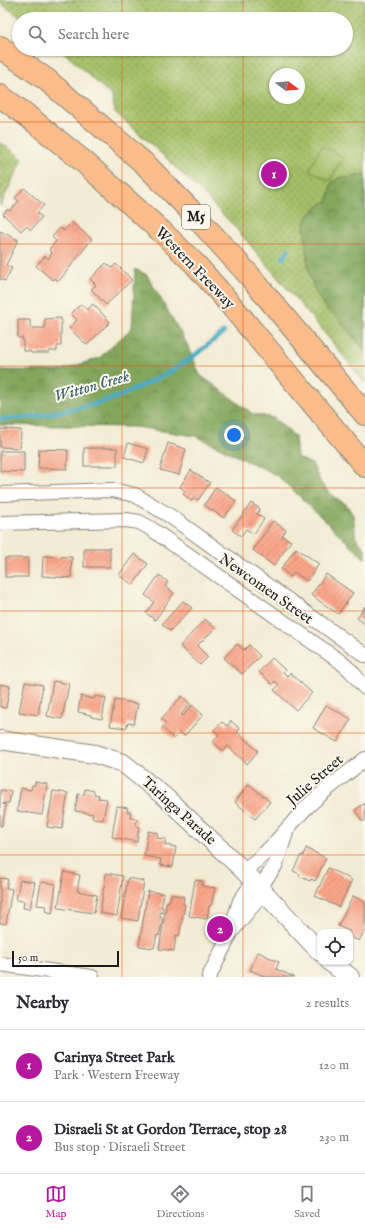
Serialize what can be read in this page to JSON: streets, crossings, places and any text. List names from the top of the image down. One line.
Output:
{"streets":{"highway":["M5","Western Freeway"],"street":["Newcomen Street","Julie Street","Taringa Parade"]},"crossings":[["Julie Street","Taringa Parade"]],"water":["Witton Creek"],"scale_bar":"50 m","north":"right","page":{"search":"Search here","pins":["1","2"],"scale":"50 m","heading":["Nearby","2 results"],"list":[{"mark":"1","name":"Carinya Street Park","note":"Park · Western Freeway","value":"120 m"},{"mark":"2","name":"Disraeli St at Gordon Terrace, stop 28","note":"Bus stop · Disraeli Street","value":"230 m"}],"nav":["Map","Directions","Saved"]}}
